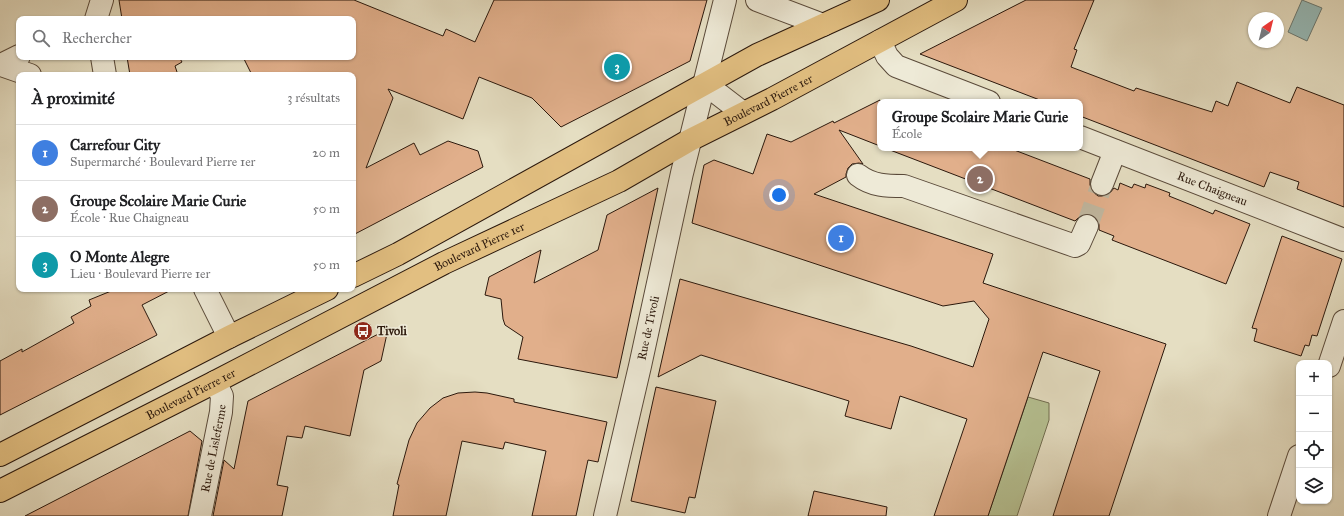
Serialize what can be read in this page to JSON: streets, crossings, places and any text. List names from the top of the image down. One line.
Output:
{"streets":{"main road":["Boulevard Pierre 1er"],"street":["Rue Chaigneau","Rue de Tivoli","Rue de Lisleferme"]},"crossings":[["Boulevard Pierre 1er","Rue de Tivoli"],["Boulevard Pierre 1er","Rue de Lisleferme"]],"places":{"bus stop":["Tivoli"]},"north":"top right","page":{"search":"Rechercher","pins":["3","2","1"],"heading":["À proximité","3 résultats"],"popup":["Groupe Scolaire Marie Curie","École"],"list":[{"mark":"1","name":"Carrefour City","note":"Supermarché · Boulevard Pierre 1er","value":"20 m"},{"mark":"2","name":"Groupe Scolaire Marie Curie","note":"École · Rue Chaigneau","value":"50 m"},{"mark":"3","name":"O Monte Alegre","note":"Lieu · Boulevard Pierre 1er","value":"50 m"}],"map_buttons":["+","−"]}}
